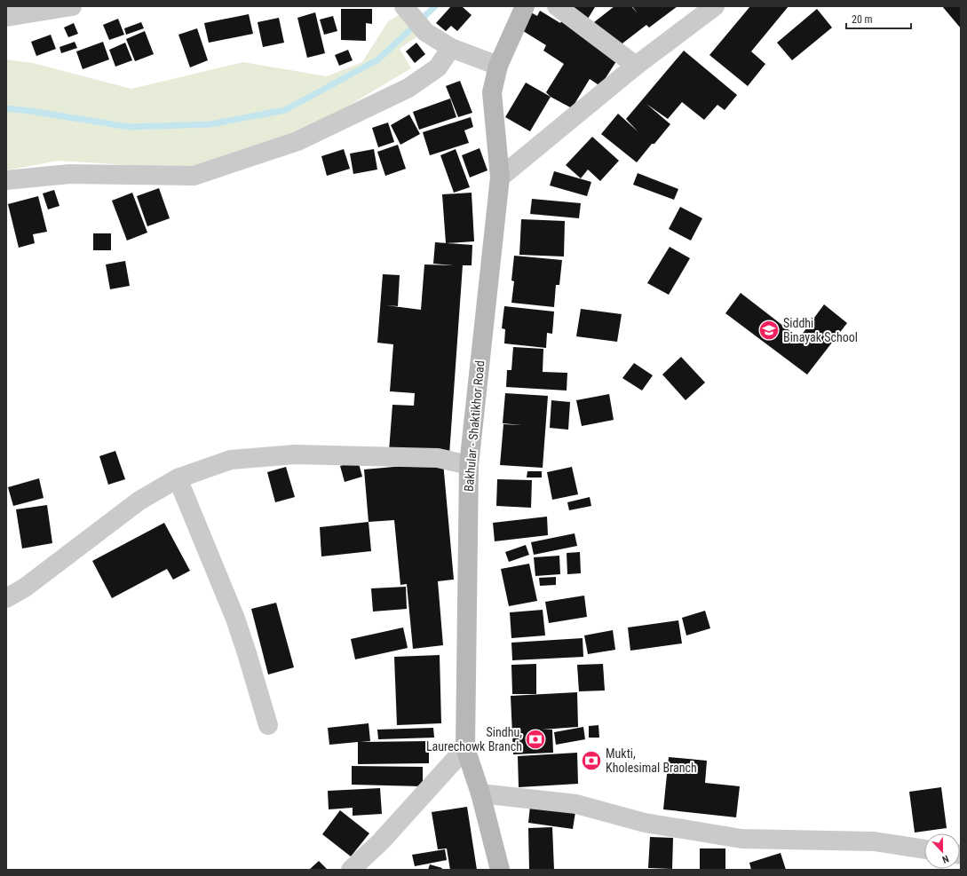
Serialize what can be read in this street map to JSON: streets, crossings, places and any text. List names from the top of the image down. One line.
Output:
{"streets":{"street":["Bakhular - Shaktikhor Road"]},"places":{"school or university":["Siddhi Binayak School"],"bank":["Sindhu, Laurechowk Branch","Mukti, Kholesimal Branch"]},"scale_bar":"20 m","north":"bottom"}
